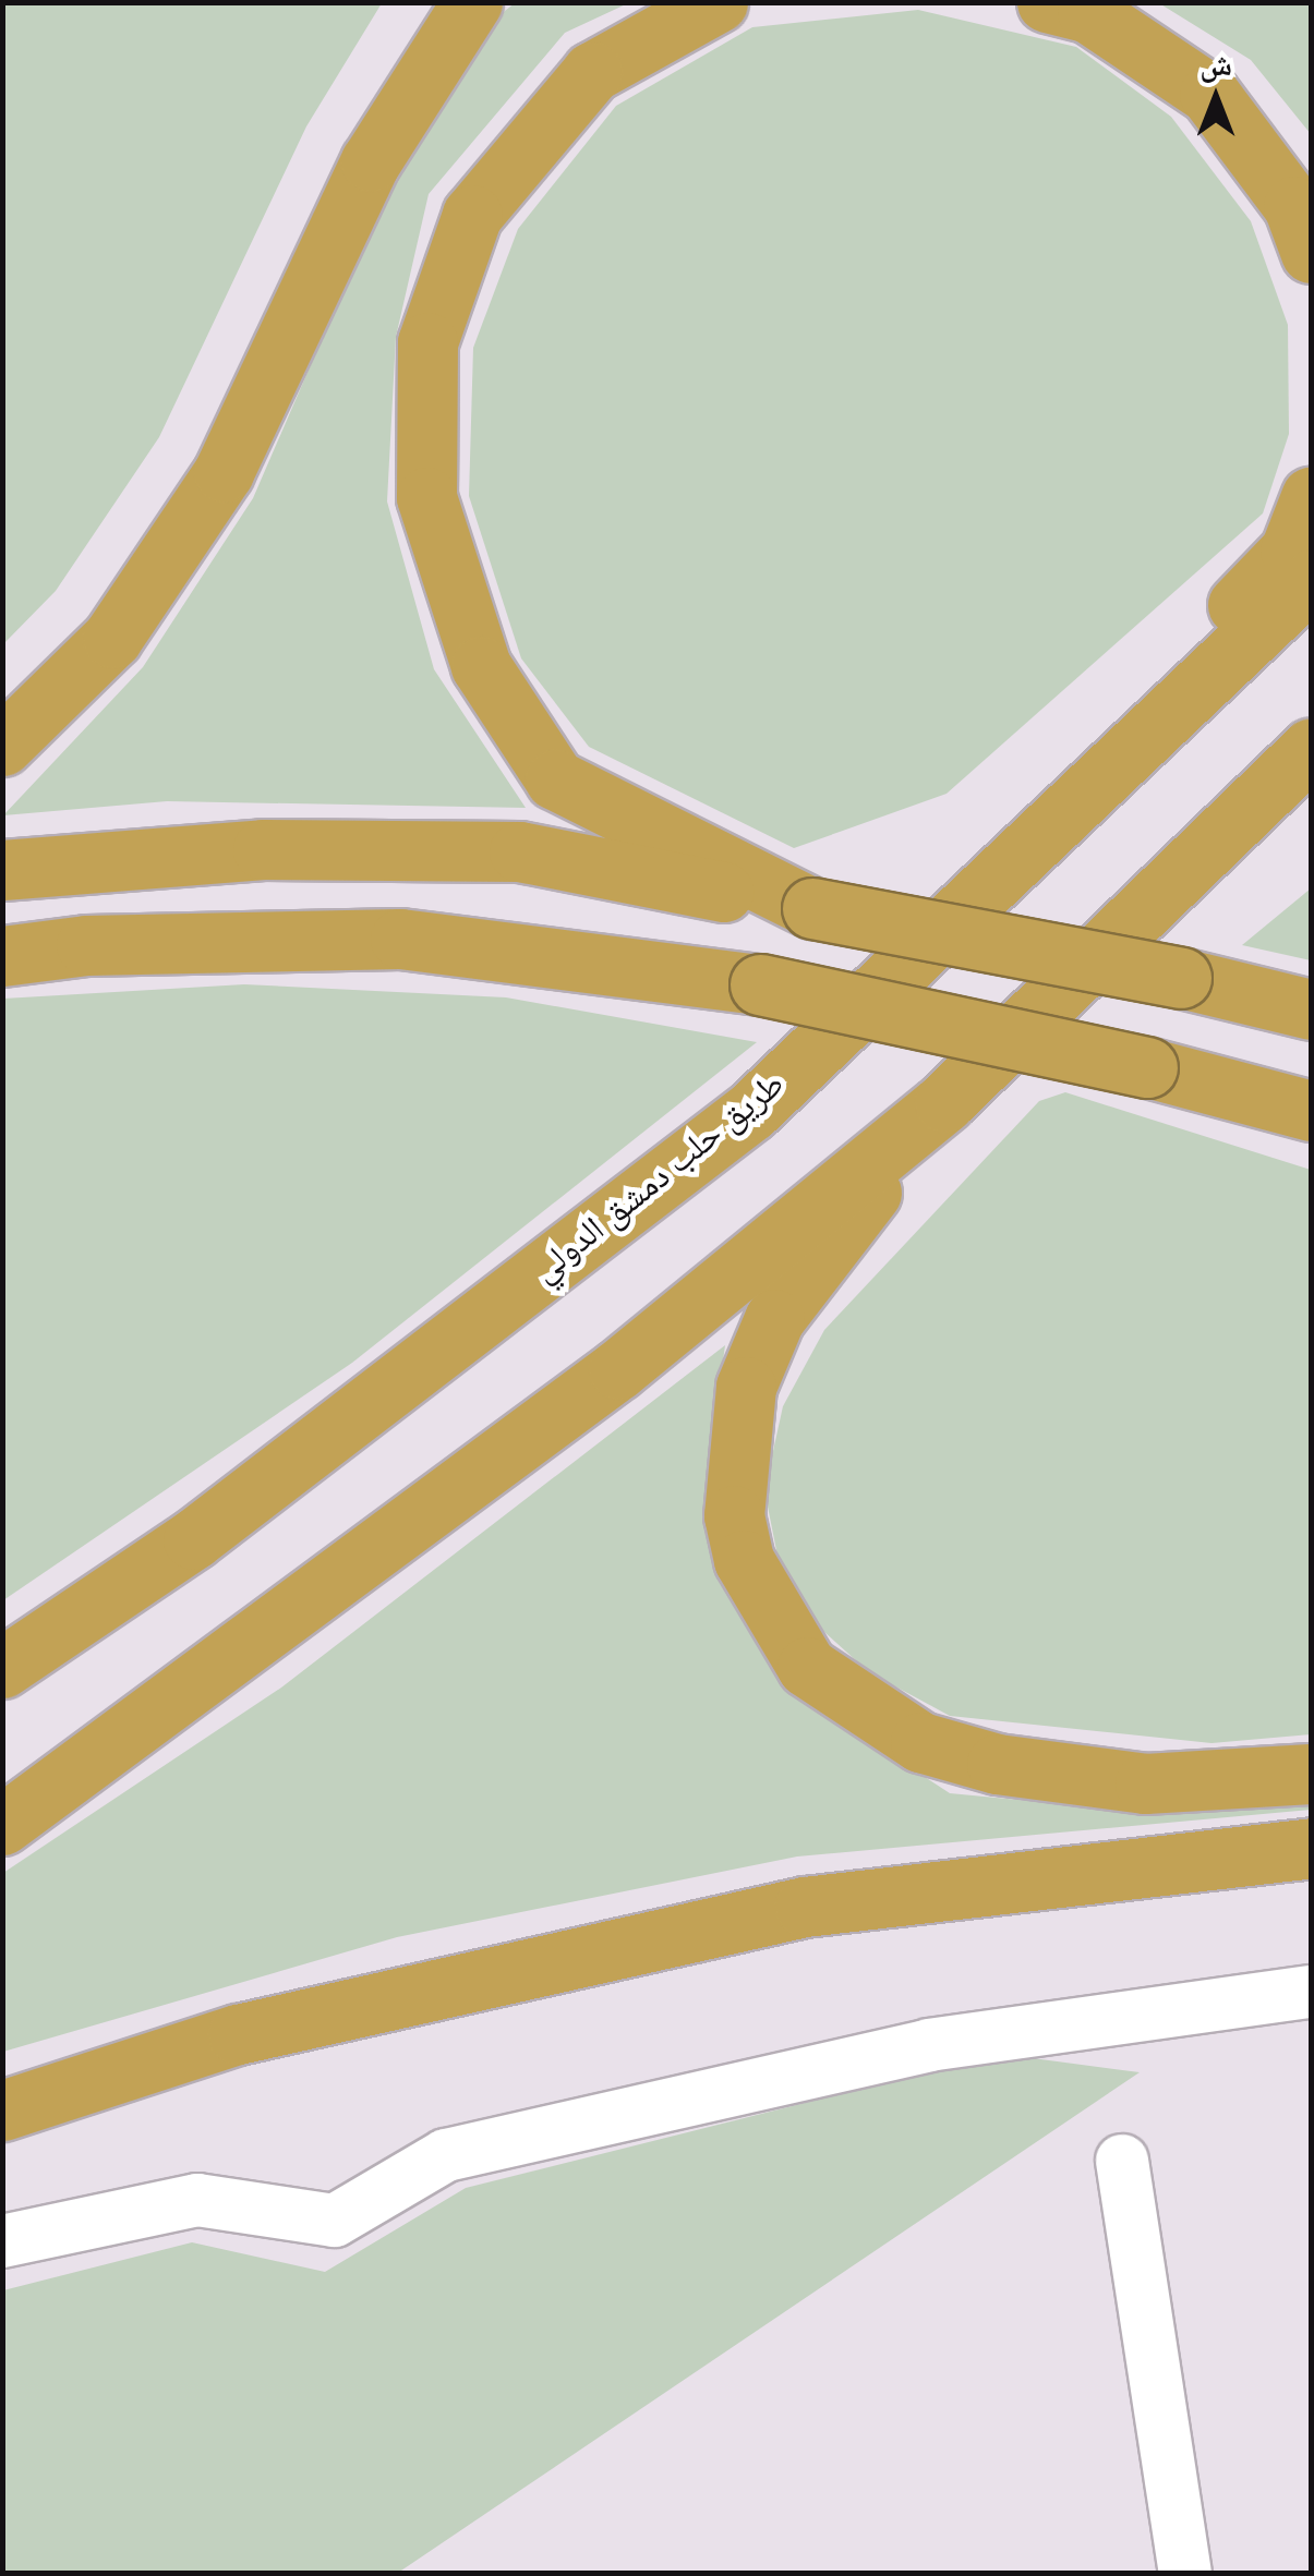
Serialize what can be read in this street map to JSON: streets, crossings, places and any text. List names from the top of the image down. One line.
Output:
{"streets":{"highway":["طريق حلب دمشق الدولي"]},"north":"top"}
